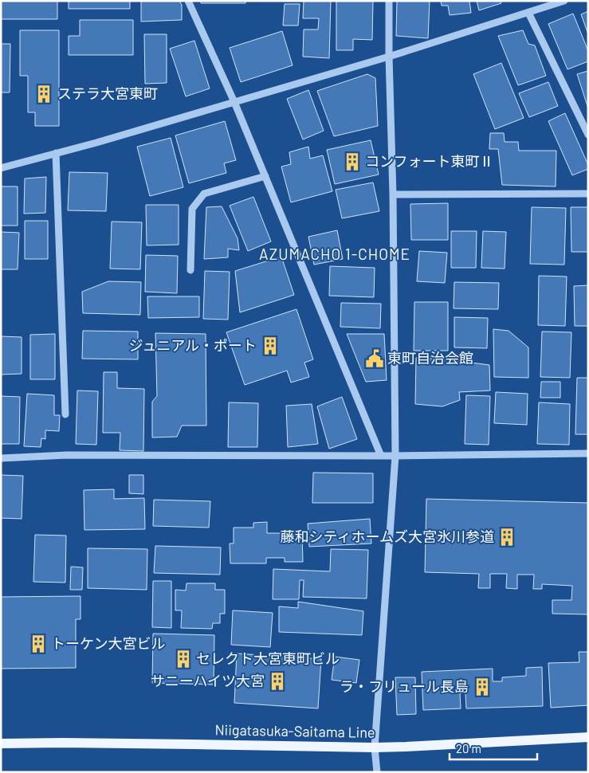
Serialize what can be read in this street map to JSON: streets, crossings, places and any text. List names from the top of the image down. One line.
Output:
{"streets":{"main road":["Niigatasuka-Saitama Line"]},"districts":["AZUMACHO 1-CHOME"],"places":{"building":["ステラ大宮東町","コンフォート東町Ⅱ","ジュニアル・ポート","藤和シティホームズ大宮氷川参道","トーケン大宮ビル","セレクト大宮東町ビル","サニーハイツ大宮","ラ・フリュール長島"],"public building":["東町自治会館"]},"scale_bar":"20 m"}
